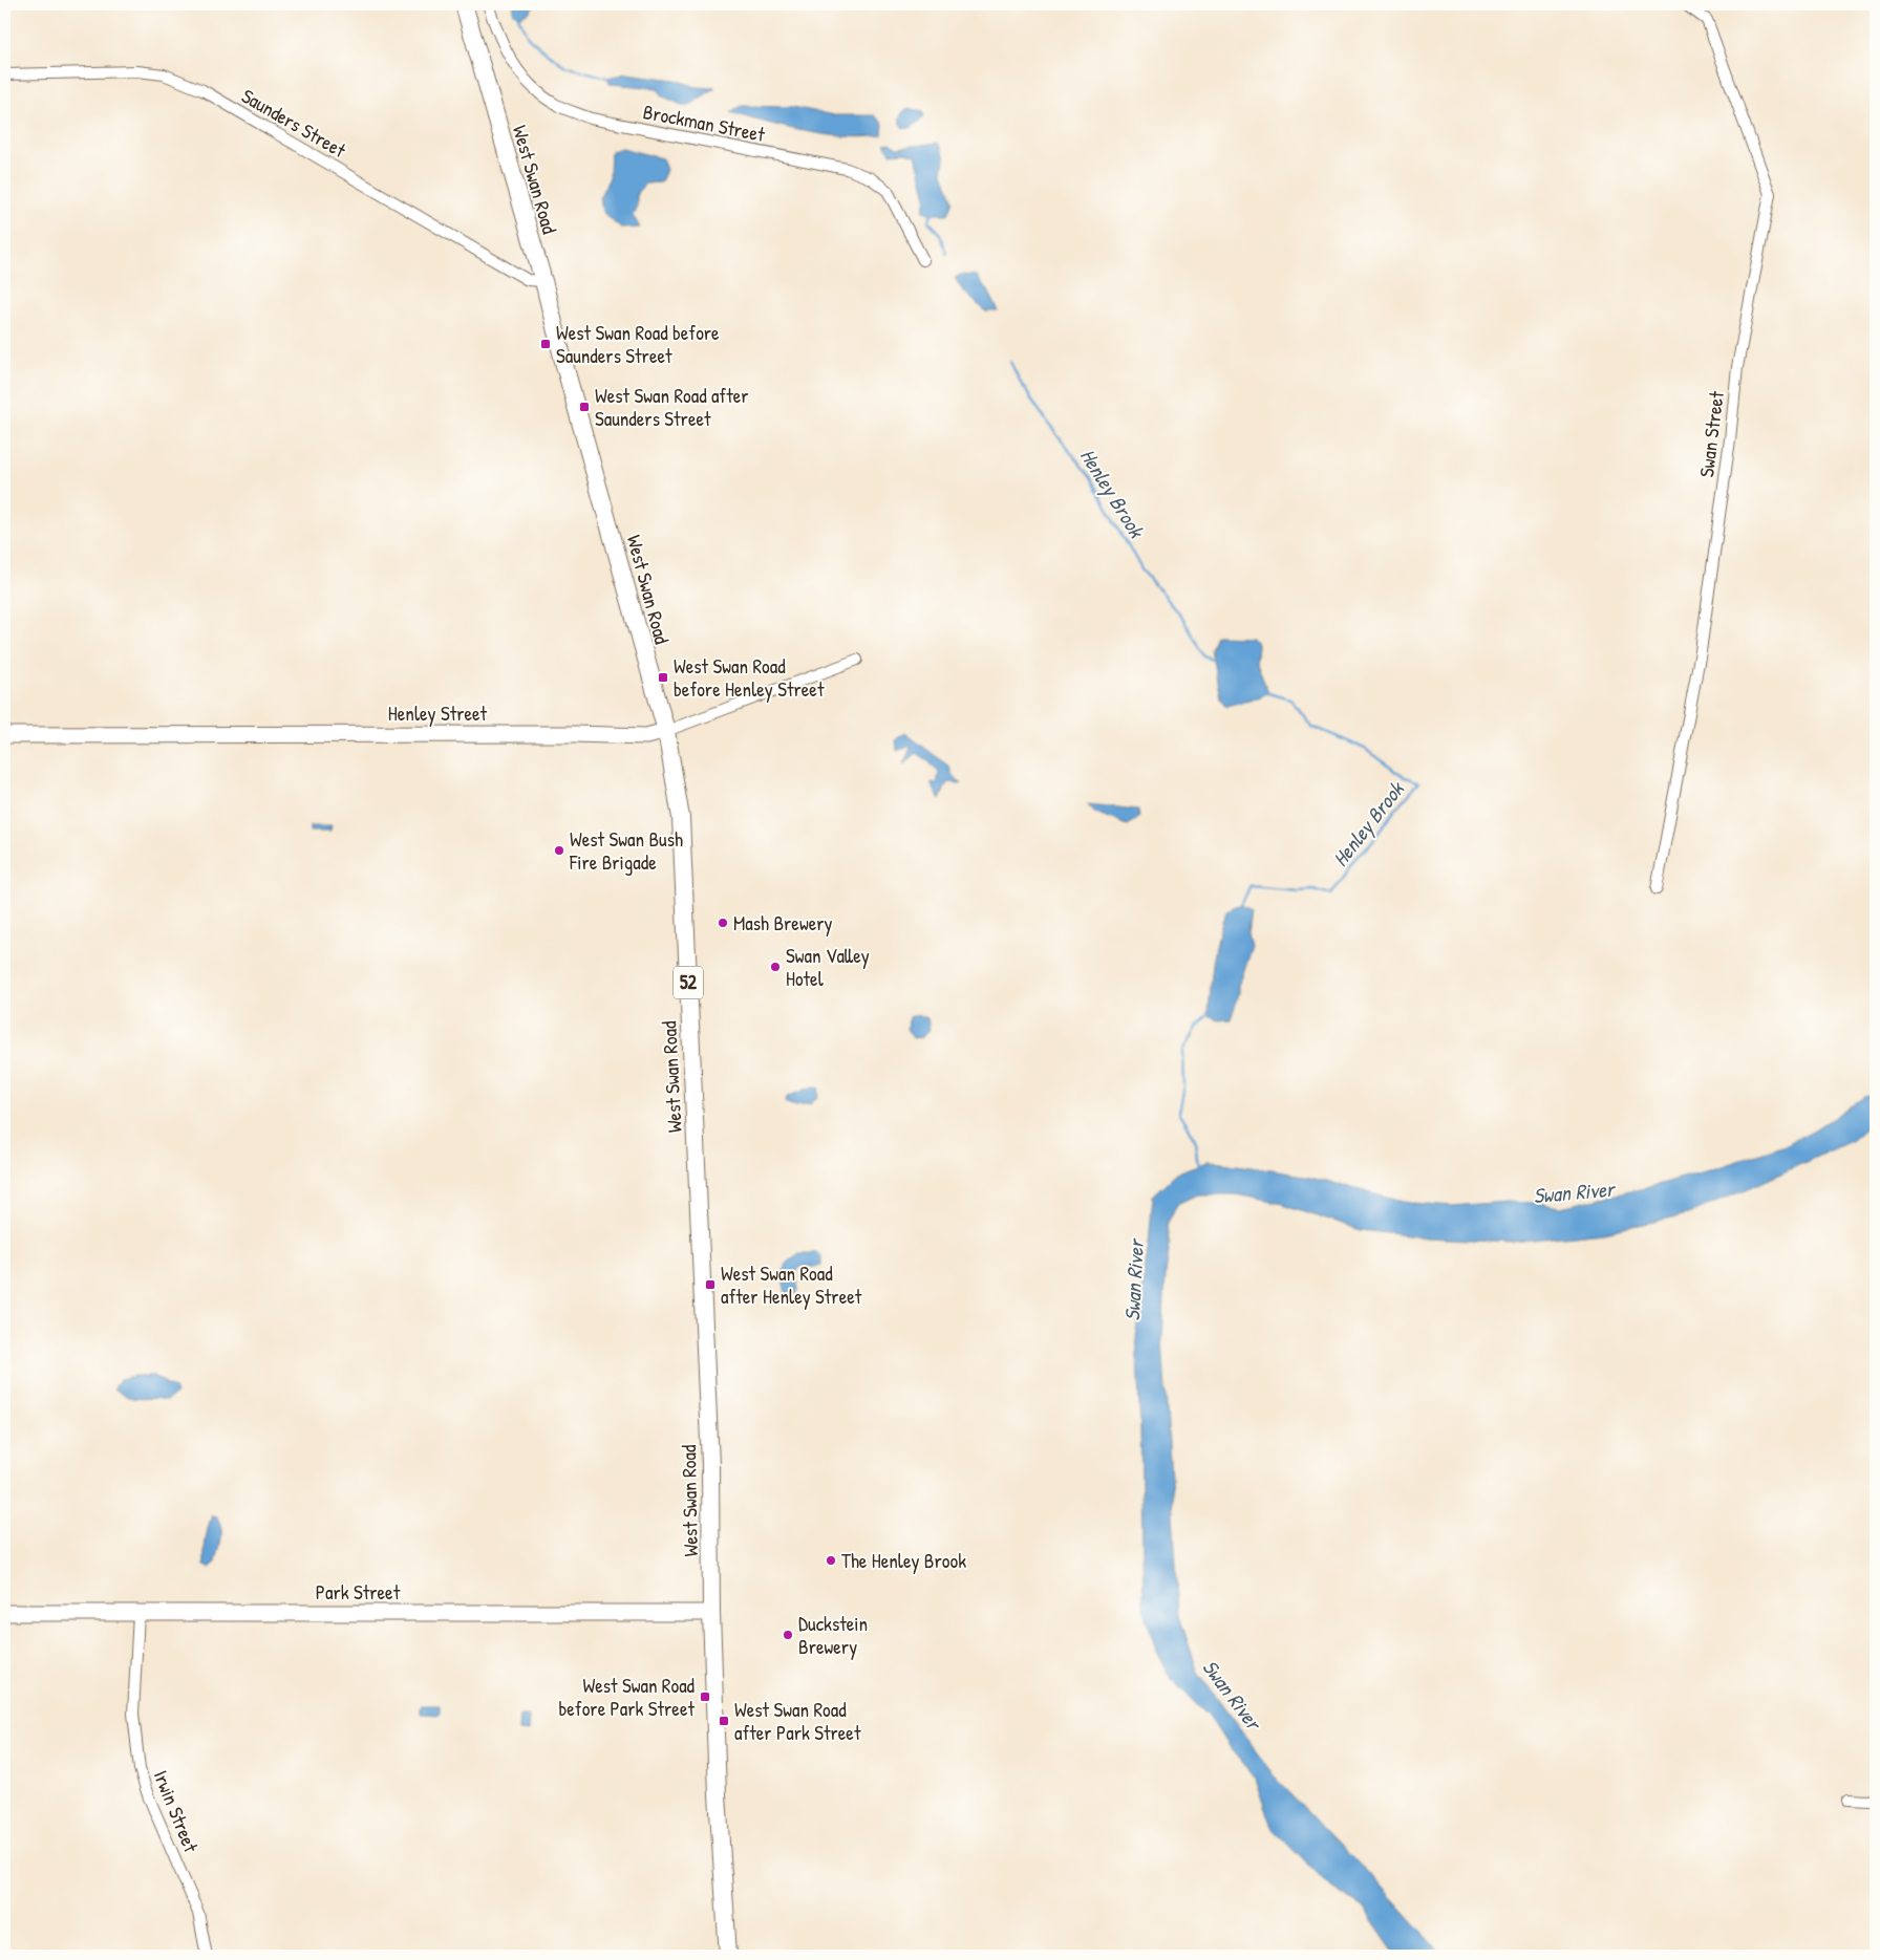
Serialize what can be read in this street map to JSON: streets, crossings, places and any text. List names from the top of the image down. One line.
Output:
{"streets":{"main road":["West Swan Road","52"],"street":["Saunders Street","Brockman Street","Swan Street","Henley Street","Park Street","Irwin Street"]},"crossings":[["Saunders Street","West Swan Road"],["West Swan Road","Henley Street"],["West Swan Road","Park Street"],["Park Street","Irwin Street"]],"water":["Henley Brook","Swan River"],"places":{"transit":["West Swan Road before Saunders Street","West Swan Road after Saunders Street","West Swan Road before Henley Street","West Swan Road after Henley Street","West Swan Road before Park Street","West Swan Road after Park Street"],"other":["West Swan Bush Fire Brigade","Mash Brewery","Swan Valley Hotel","The Henley Brook","Duckstein Brewery"]}}
